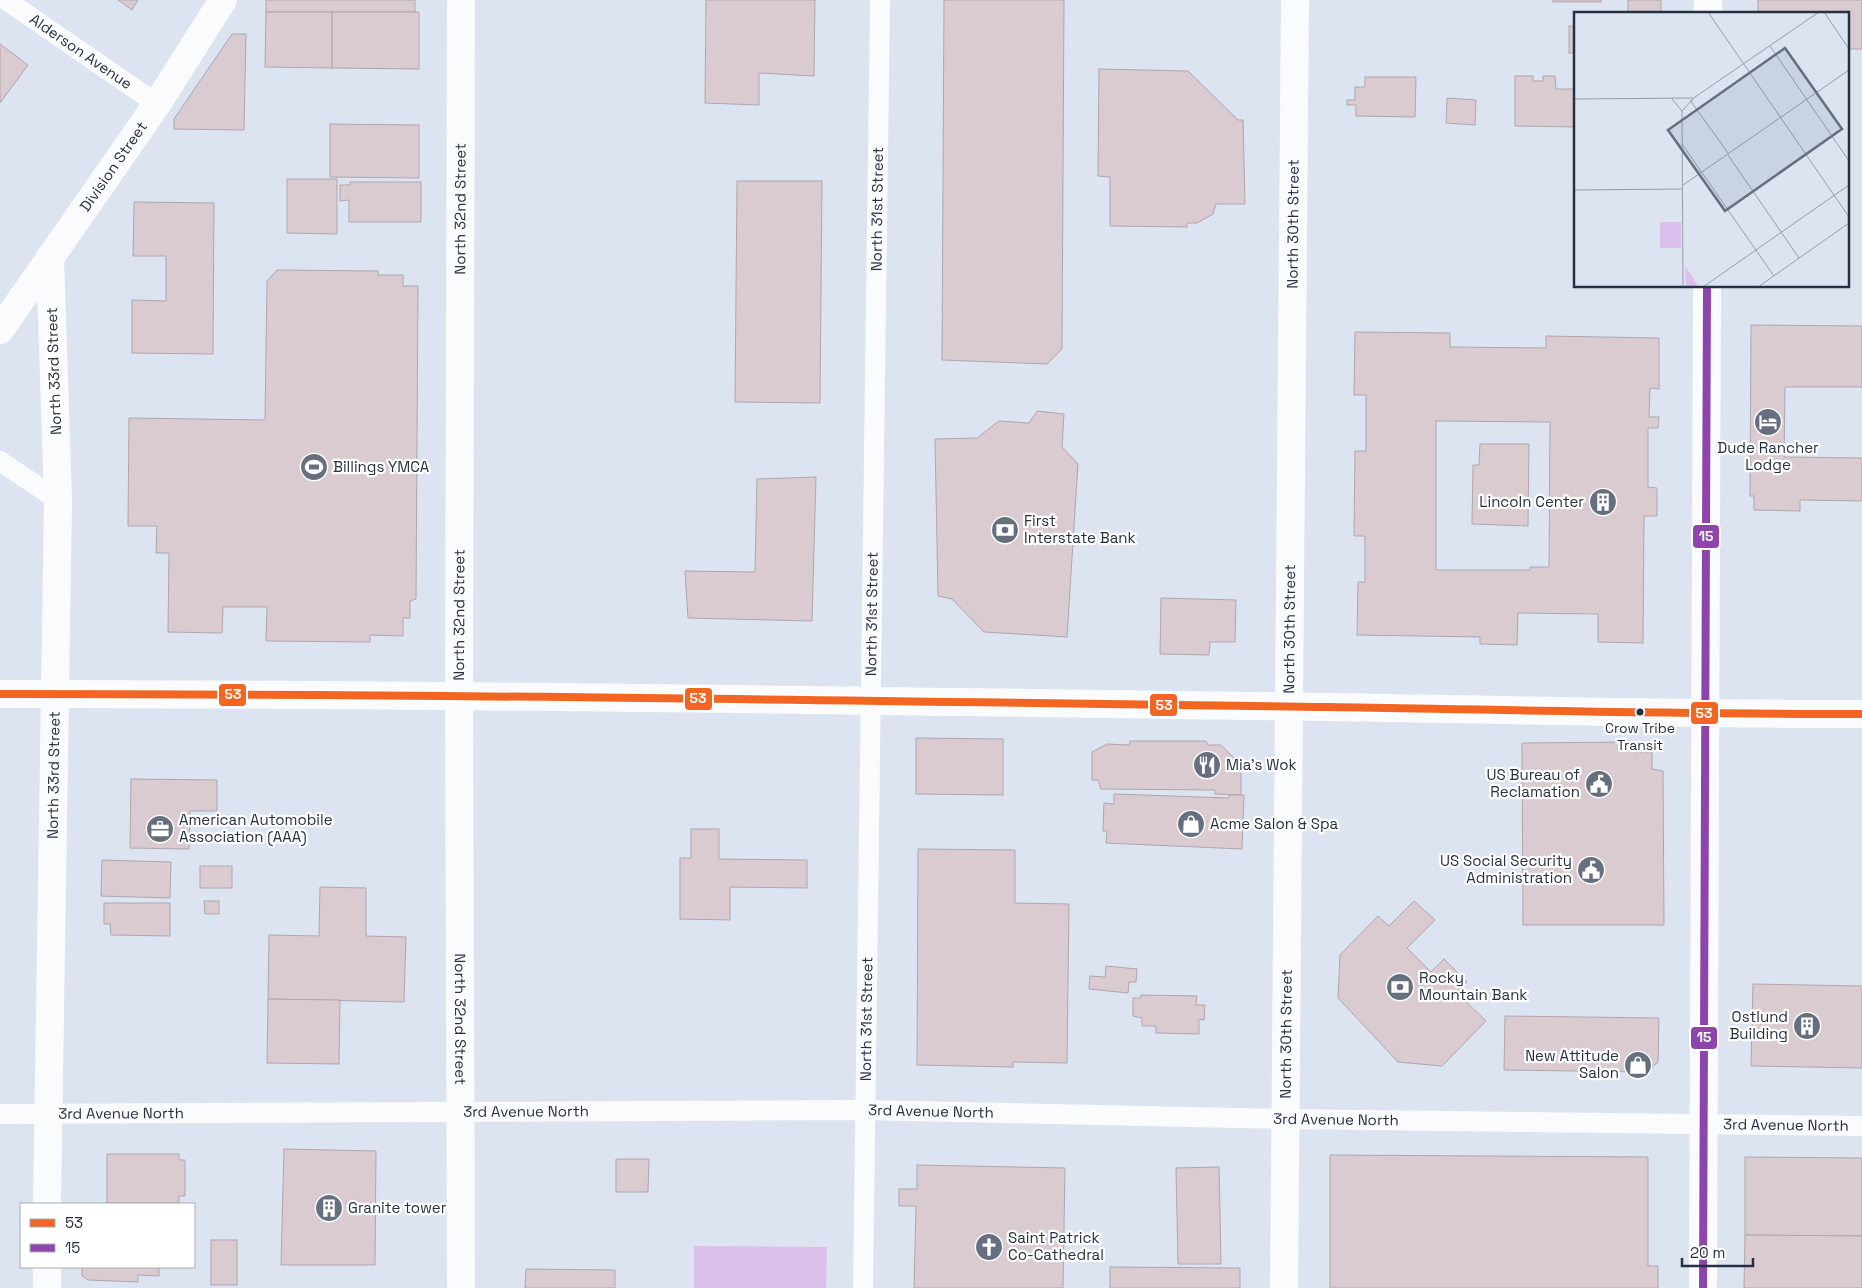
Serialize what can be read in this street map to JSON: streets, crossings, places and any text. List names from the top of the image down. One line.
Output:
{"streets":{"street":["Alderson Avenue","Division Street","North 32nd Street","North 31st Street","North 30th Street","North 33rd Street","3rd Avenue North"]},"crossings":[["Alderson Avenue","Division Street"],["Division Street","North 33rd Street"],["North 32nd Street","3rd Avenue North"],["North 31st Street","3rd Avenue North"],["North 30th Street","3rd Avenue North"],["North 33rd Street","3rd Avenue North"]],"places":{"hotel":["Dude Rancher Lodge"],"sports":["Billings YMCA"],"building":["Lincoln Center","Ostlund Building","Granite tower"],"bank":["First Interstate Bank","Rocky Mountain Bank"],"other":["Crow Tribe Transit"],"restaurant":["Mia's Wok"],"public building":["US Bureau of Reclamation","US Social Security Administration"],"shop":["Acme Salon & Spa","New Attitude Salon"],"office":["American Automobile Association (AAA)"],"church":["Saint Patrick Co-Cathedral"]},"lines":["transit line 15","transit line 53"],"legend":["53","15"],"scale_bar":"20 m"}
